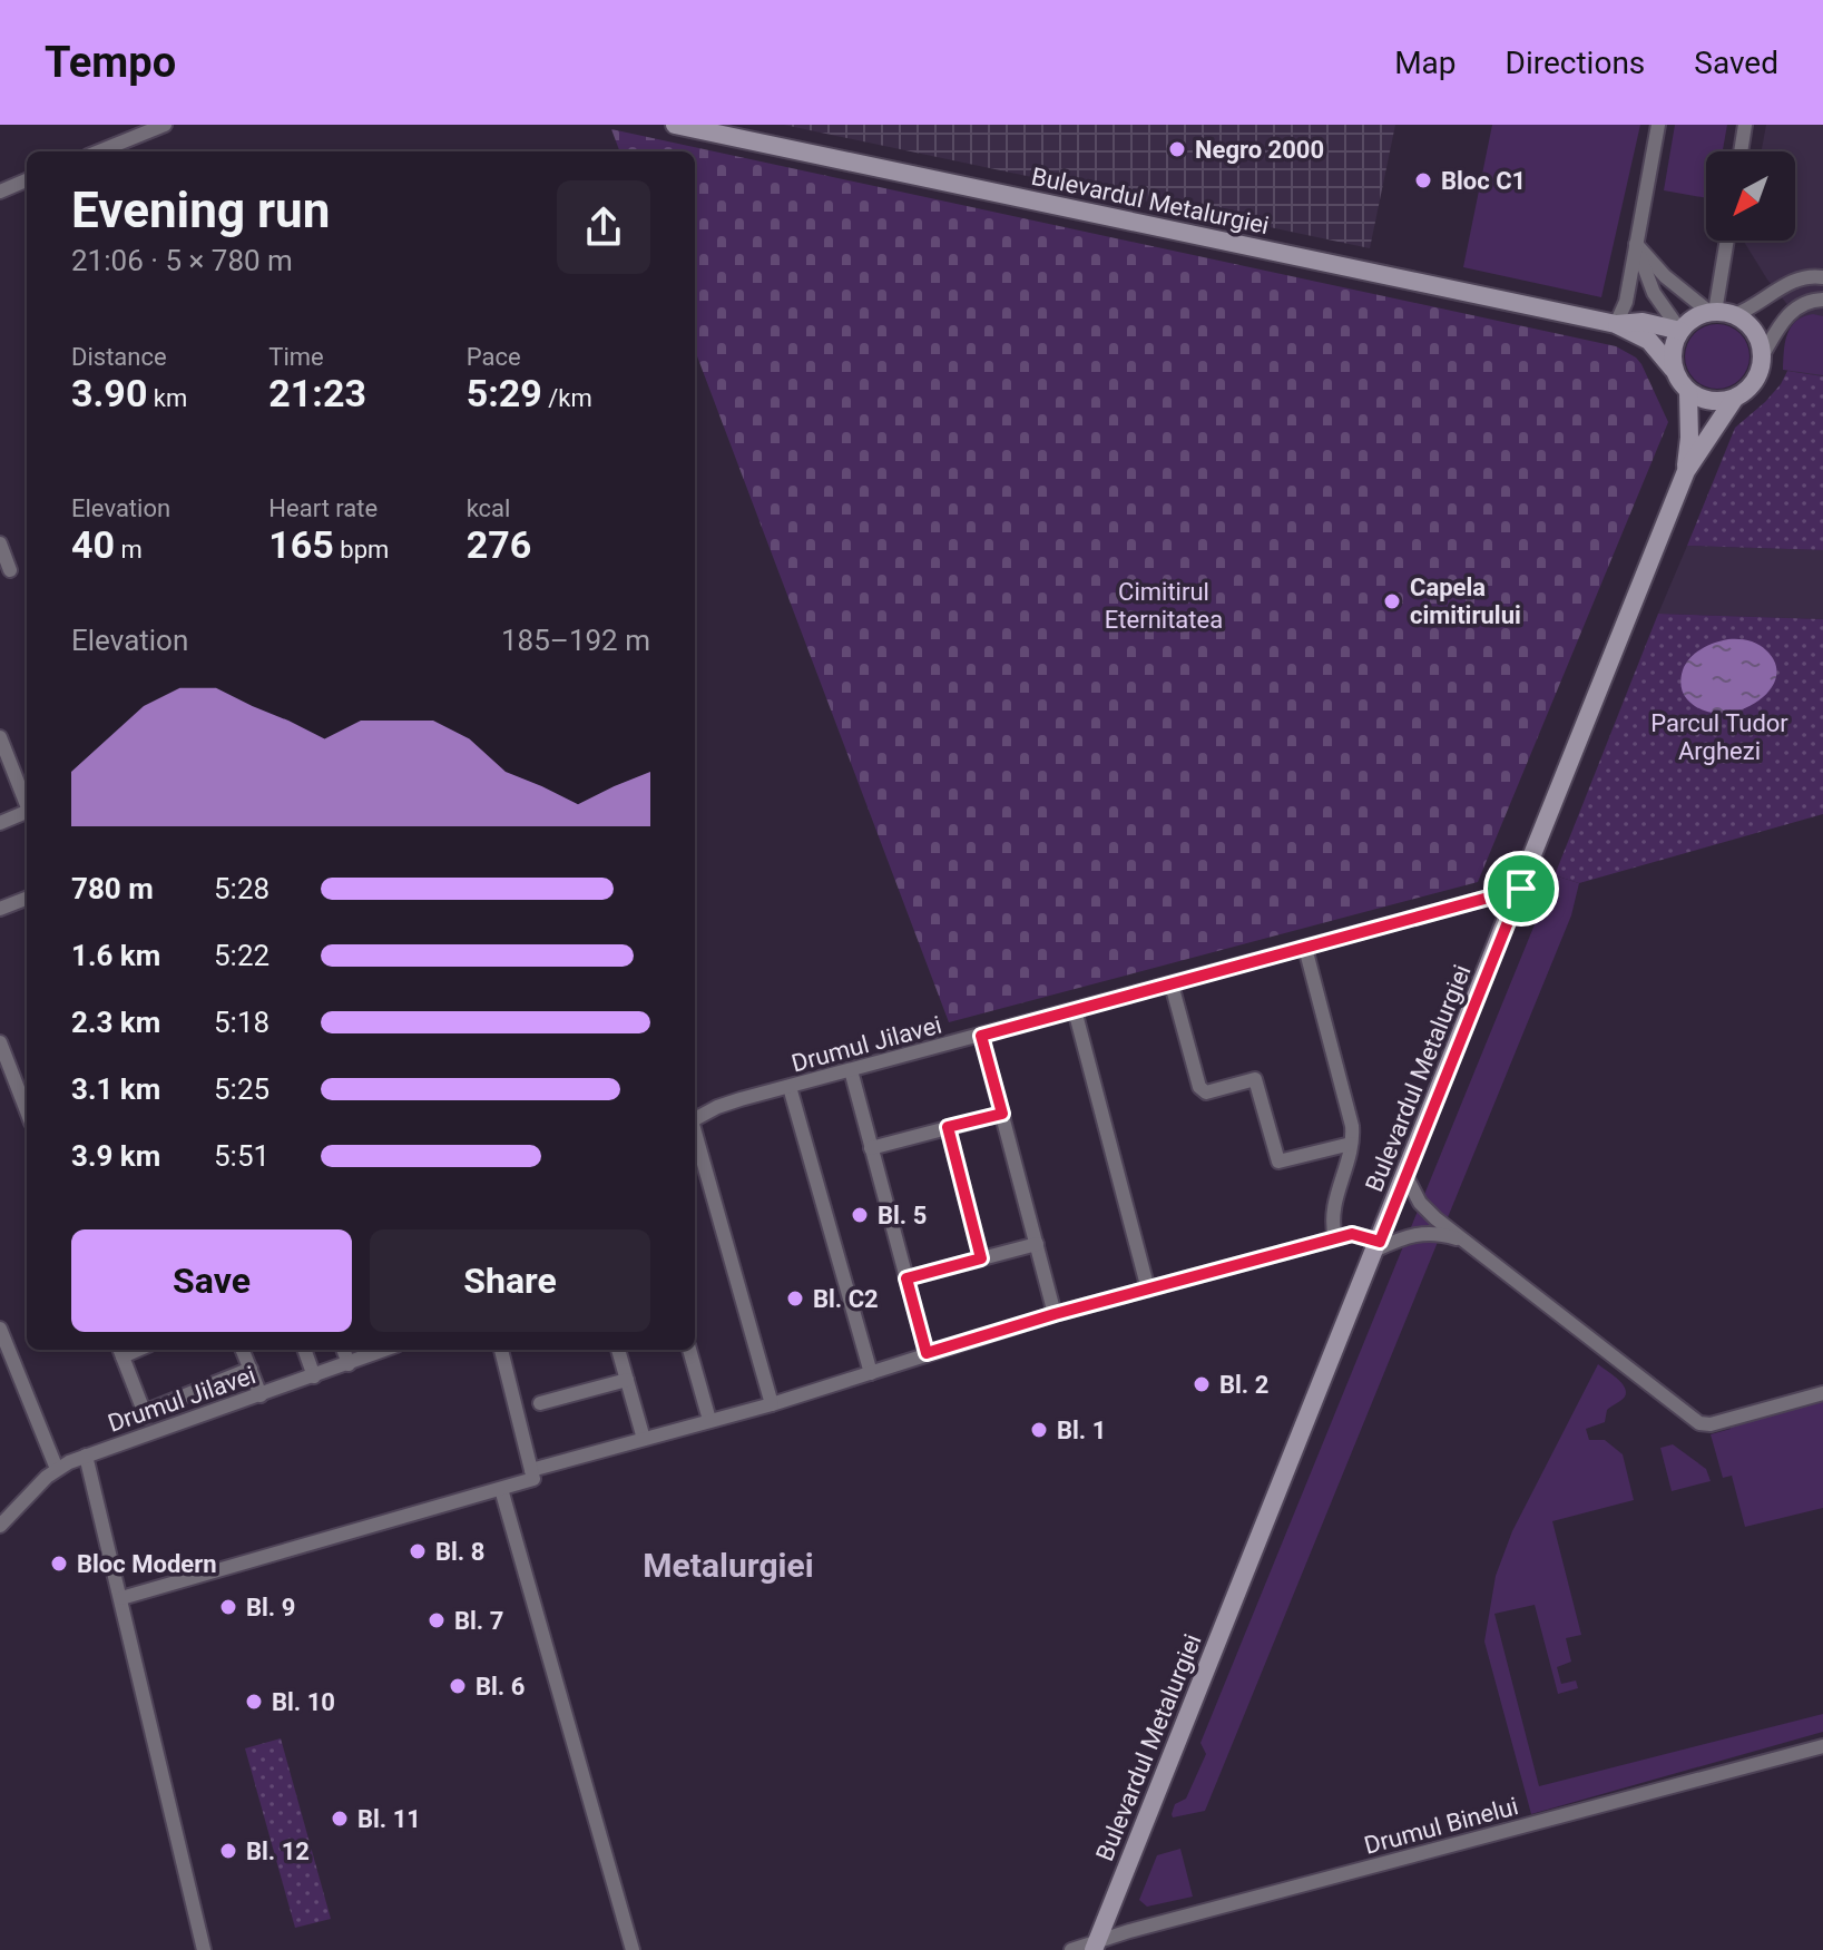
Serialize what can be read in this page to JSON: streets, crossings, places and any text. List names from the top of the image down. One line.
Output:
{"streets":{"main road":["Bulevardul Metalurgiei"],"street":["Drumul Jilavei","Drumul Binelui"]},"crossings":[["Bulevardul Metalurgiei","Drumul Jilavei"],["Bulevardul Metalurgiei","Drumul Binelui"]],"districts":["Metalurgiei"],"parks":["Cimitirul Eternitatea","Parcul Tudor Arghezi"],"places":["Negro 2000","Bloc C1","Capela cimitirului","Bl. 5","Bl. C2","Bl. 2","Bl. 1","Bl. 8","Bloc Modern","Bl. 9","Bl. 7","Bl. 6","Bl. 10","Bl. 11","Bl. 12"],"north":"bottom left","page":{"header":"Tempo","nav":["Map","Directions","Saved"],"heading":["Evening run","21:06 · 5 × 780 m"],"stats":[["Distance","3.90 km"],["Time","21:23"],["Pace","5:29 /km"],["Elevation","40 m"],["Heart rate","165 bpm"],["kcal","276"]],"chart":["Elevation","185–192 m"],"list":[{"name":"780 m","note":"5:28"},{"name":"1.6 km","note":"5:22"},{"name":"2.3 km","note":"5:18"},{"name":"3.1 km","note":"5:25"},{"name":"3.9 km","note":"5:51"}],"buttons":["Save","Share"]}}
